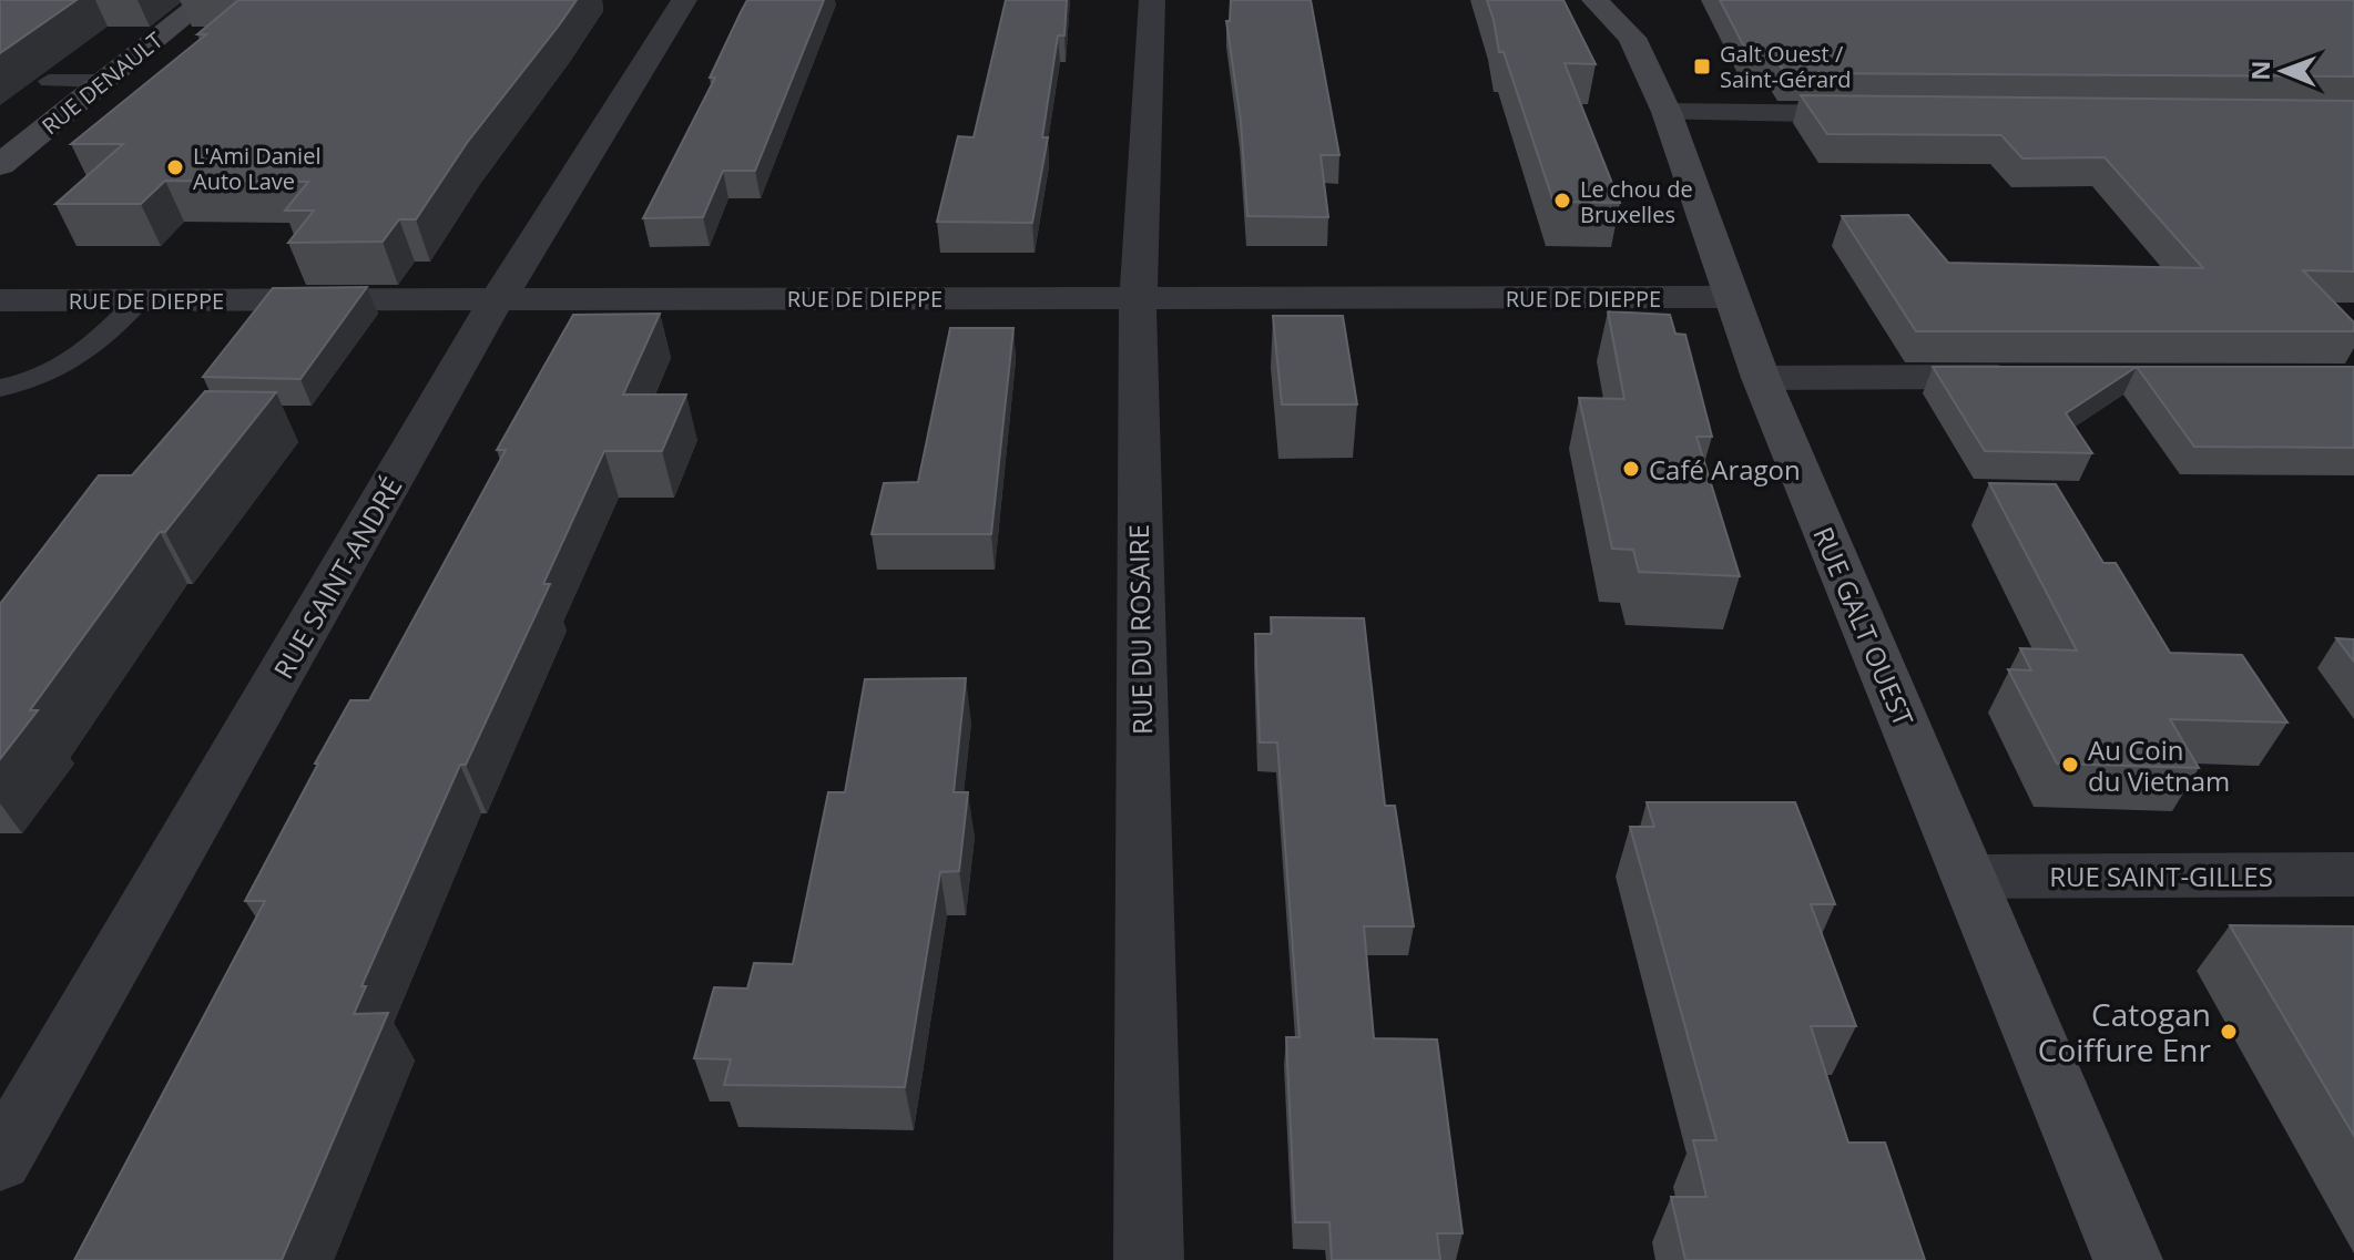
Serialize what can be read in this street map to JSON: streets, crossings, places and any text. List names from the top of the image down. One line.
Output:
{"streets":{"main road":["RUE DENAULT","RUE GALT OUEST"],"street":["RUE DE DIEPPE","RUE SAINT-ANDRÉ","RUE DU ROSAIRE","RUE SAINT-GILLES"]},"crossings":[["RUE DE DIEPPE","RUE SAINT-ANDRÉ"],["RUE DE DIEPPE","RUE GALT OUEST"],["RUE DE DIEPPE","RUE DU ROSAIRE"],["RUE GALT OUEST","RUE SAINT-GILLES"]],"places":{"transit":["Galt Ouest / Saint-Gérard"],"other":["L'Ami Daniel Auto Lave","Le chou de Bruxelles","Café Aragon","Au Coin du Vietnam","Catogan Coiffure Enr"]},"north":"left"}
